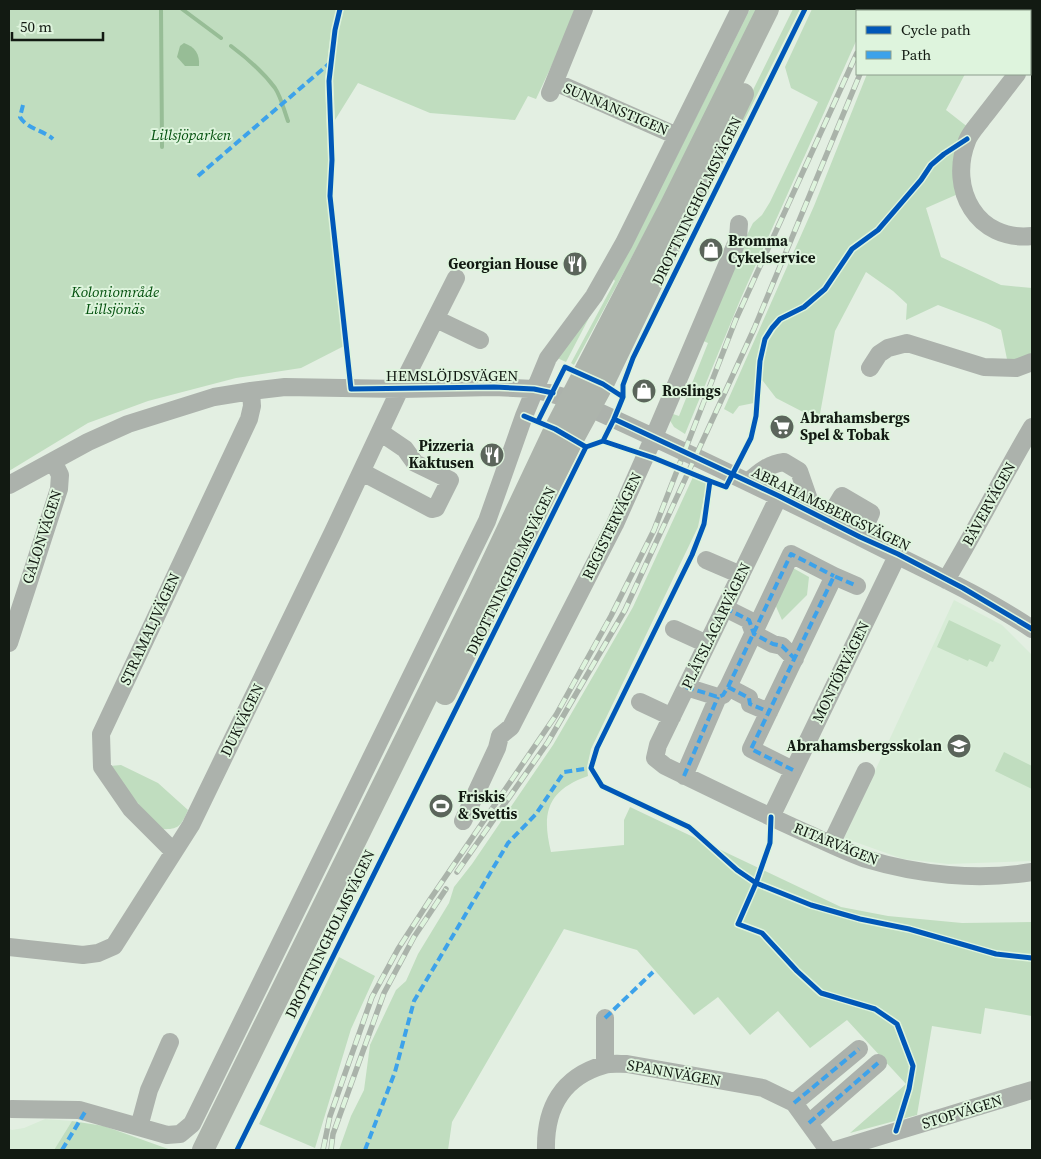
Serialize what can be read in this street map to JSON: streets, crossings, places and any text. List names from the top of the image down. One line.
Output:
{"streets":{"main road":["DROTTNINGHOLMSVÄGEN"],"street":["SUNNANSTIGEN","HEMSLÖJDSVÄGEN","BÄVERVÄGEN","ABRAHAMSBERGSVÄGEN","REGISTERVÄGEN","GALONVÄGEN","PLÅTSLAGARVÄGEN","STRAMALJVÄGEN","MONTÖRVÄGEN","DUKVÄGEN","RITARVÄGEN","SPANNVÄGEN","STOPVÄGEN"]},"crossings":[["DROTTNINGHOLMSVÄGEN","HEMSLÖJDSVÄGEN"],["DROTTNINGHOLMSVÄGEN","ABRAHAMSBERGSVÄGEN"],["HEMSLÖJDSVÄGEN","ABRAHAMSBERGSVÄGEN"],["HEMSLÖJDSVÄGEN","GALONVÄGEN"],["HEMSLÖJDSVÄGEN","STRAMALJVÄGEN"],["HEMSLÖJDSVÄGEN","DUKVÄGEN"],["BÄVERVÄGEN","ABRAHAMSBERGSVÄGEN"],["ABRAHAMSBERGSVÄGEN","REGISTERVÄGEN"],["ABRAHAMSBERGSVÄGEN","PLÅTSLAGARVÄGEN"],["ABRAHAMSBERGSVÄGEN","MONTÖRVÄGEN"],["PLÅTSLAGARVÄGEN","RITARVÄGEN"],["STRAMALJVÄGEN","DUKVÄGEN"],["MONTÖRVÄGEN","RITARVÄGEN"]],"parks":["Lillsjöparken","Koloniområde Lillsjönäs"],"places":{"shop":["Bromma Cykelservice","Roslings"],"restaurant":["Georgian House","Pizzeria Kaktusen"],"supermarket":["Abrahamsbergs Spel & Tobak"],"school or university":["Abrahamsbergsskolan"],"sports":["Friskis & Svettis"]},"legend":["Cycle path","Path"],"scale_bar":"50 m"}
